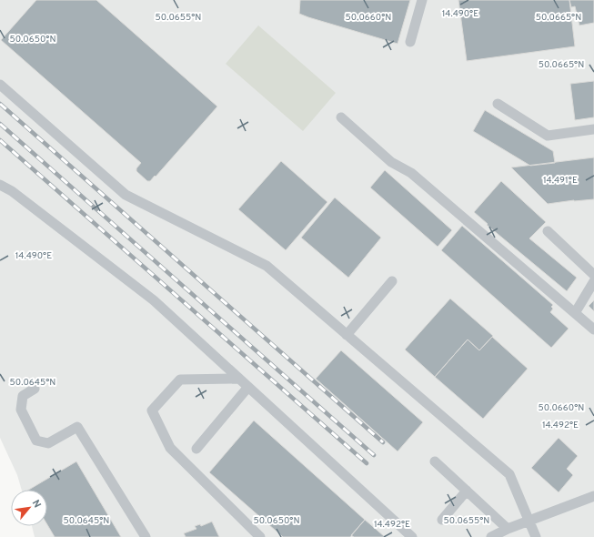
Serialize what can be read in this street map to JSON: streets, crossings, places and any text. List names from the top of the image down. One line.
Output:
{"north":"top right","coordinates":["14.490°E","50.0655°N","50.0660°N","50.0665°N","50.0650°N","14.491°E","50.0645°N","14.492°E"]}
